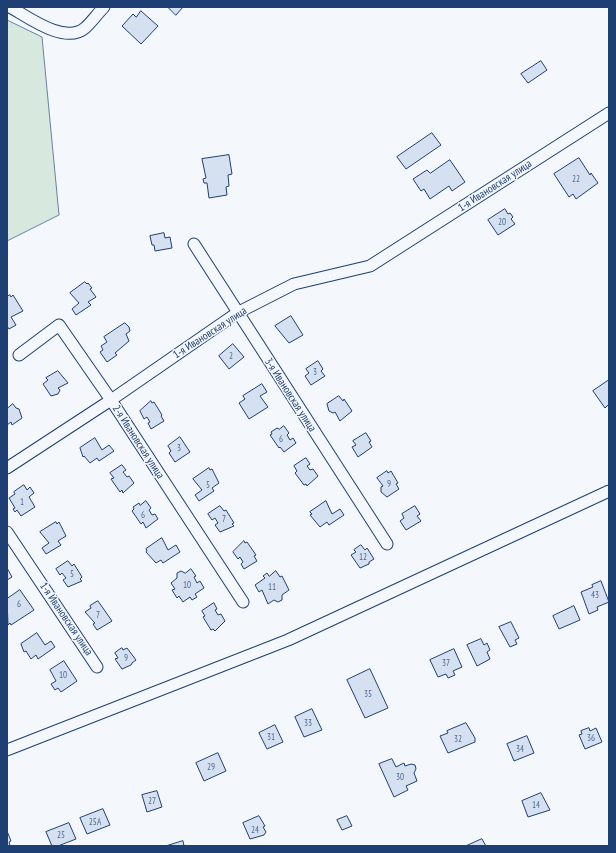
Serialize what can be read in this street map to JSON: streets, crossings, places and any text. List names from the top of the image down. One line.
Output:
{"streets":{"street":["1-я Ивановская улица","3-я Ивановская улица","2-я Ивановская улица"]},"crossings":[["1-я Ивановская улица","3-я Ивановская улица"],["1-я Ивановская улица","2-я Ивановская улица"]],"house_numbers":["22","20","2","3","6","3","9","5","1","6","7","12","5","10","11","43","6","7","9","37","10","35","33","31","36","32","34","29","30","27","14","25А","24","25"]}
